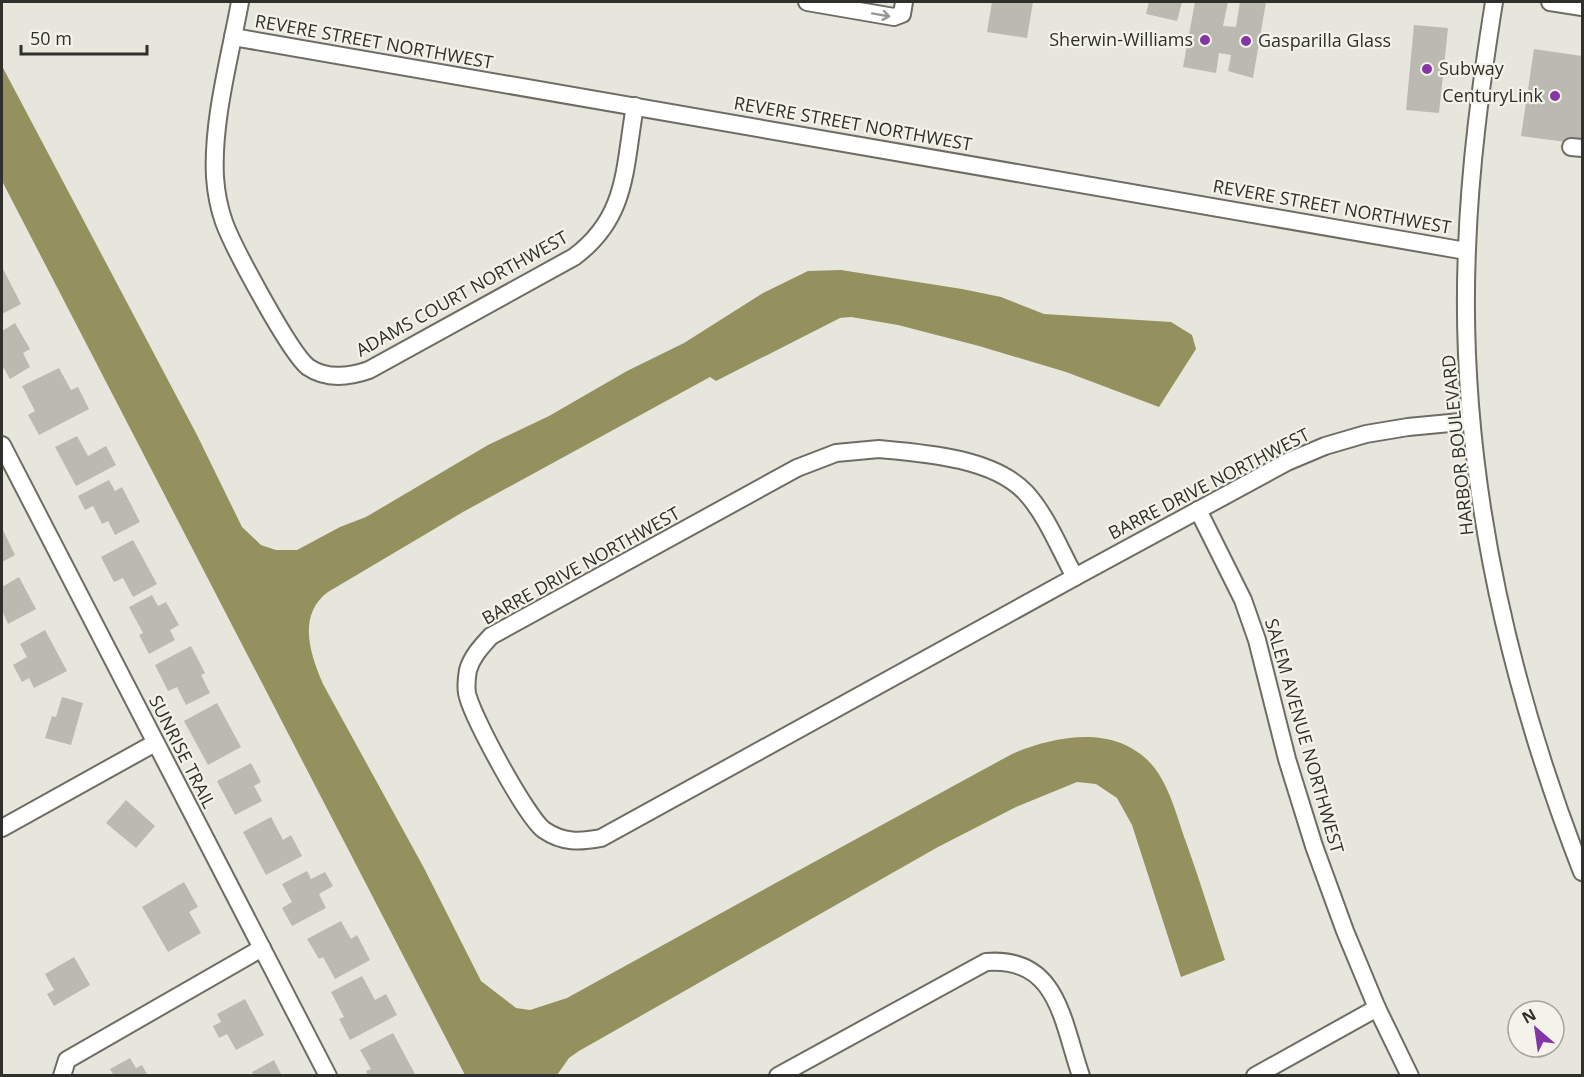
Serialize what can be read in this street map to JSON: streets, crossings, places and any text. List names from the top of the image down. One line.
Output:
{"streets":{"street":["REVERE STREET NORTHWEST","ADAMS COURT NORTHWEST","HARBOR BOULEVARD","BARRE DRIVE NORTHWEST","SALEM AVENUE NORTHWEST","SUNRISE TRAIL"]},"crossings":[["REVERE STREET NORTHWEST","ADAMS COURT NORTHWEST"],["REVERE STREET NORTHWEST","HARBOR BOULEVARD"],["HARBOR BOULEVARD","BARRE DRIVE NORTHWEST"],["BARRE DRIVE NORTHWEST","SALEM AVENUE NORTHWEST"]],"places":["Sherwin-Williams","Gasparilla Glass","Subway","CenturyLink"],"scale_bar":"50 m","north":"top left"}
